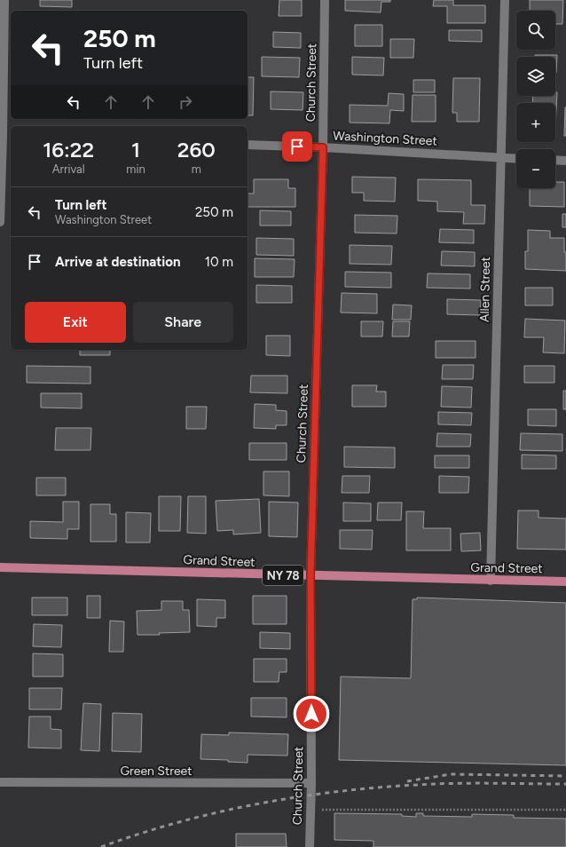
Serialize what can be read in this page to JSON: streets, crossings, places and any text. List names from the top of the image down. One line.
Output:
{"streets":{"main road":["Grand Street","NY 78"],"street":["Church Street","Washington Street","Allen Street","Green Street"]},"crossings":[["Church Street","Washington Street"],["Church Street","Grand Street"],["Church Street","Green Street"],["Washington Street","Allen Street"],["Allen Street","Grand Street"]],"page":{"map_buttons":["+","−"],"turn":["250 m","Turn left"],"eta":["16:22","Arrival","1","min","260","m"],"list":[{"name":"Turn left","note":"Washington Street","value":"250 m"},{"name":"Arrive at destination","value":"10 m"}],"buttons":["Exit","Share"]}}
